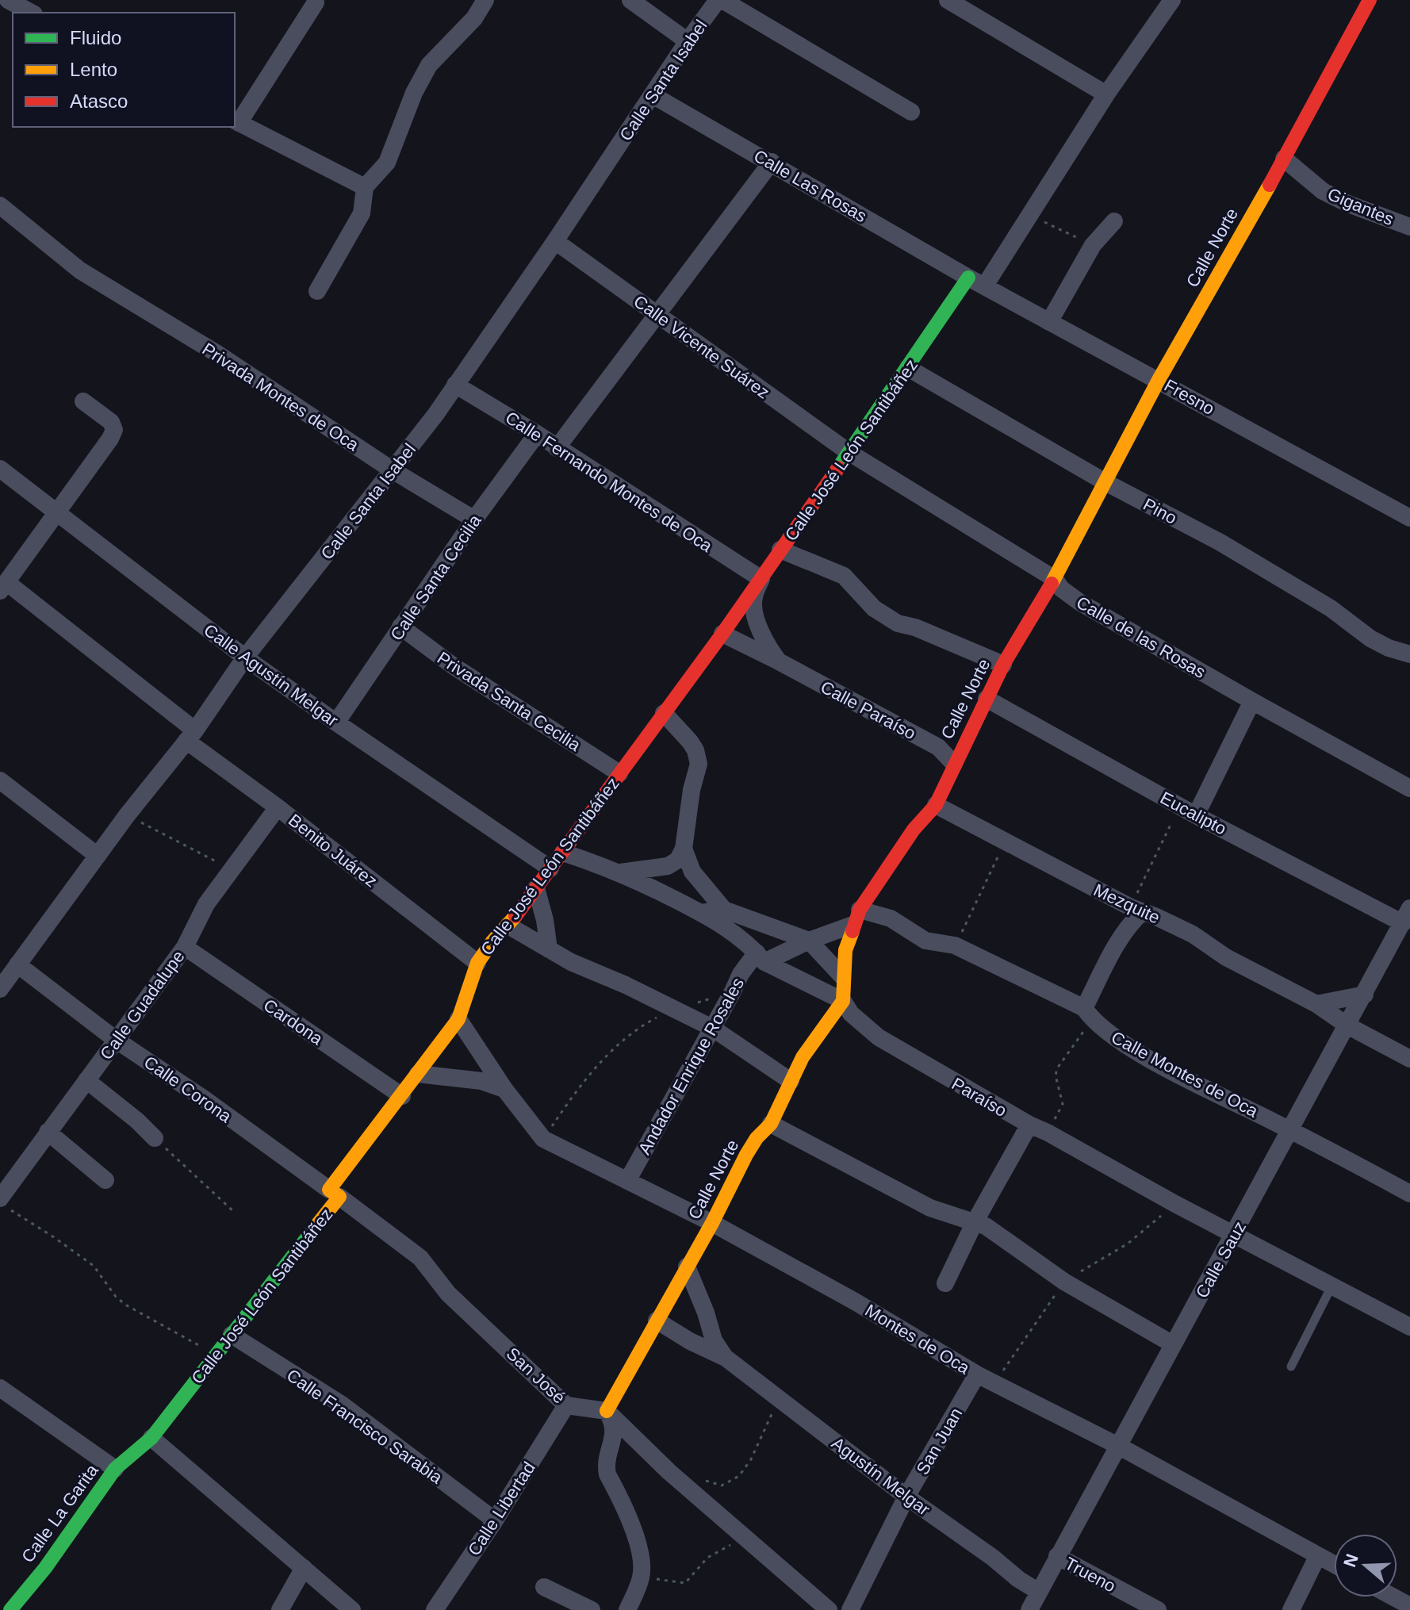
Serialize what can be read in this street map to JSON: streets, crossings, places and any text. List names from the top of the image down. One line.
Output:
{"streets":{"street":["Calle Santa Isabel","Calle Las Rosas","Gigantes","Calle Norte","Calle Vicente Suárez","Privada Montes de Oca","Fresno","Calle José León Santibáñez","Calle Fernando Montes de Oca","Pino","Calle Santa Cecilia","Calle de las Rosas","Calle Agustín Melgar","Privada Santa Cecilia","Calle Paraíso","Eucalipto","Benito Juárez","Mezquite","Calle Guadalupe","Cardona","Andador Enrique Rosales","Calle Montes de Oca","Calle Corona","Paraíso","Calle Sauz","Montes de Oca","San José","Calle Francisco Sarabia","San Juan","Agustín Melgar","Calle Libertad","Calle La Garita","Trueno"]},"crossings":[["Calle Santa Isabel","Calle Las Rosas"],["Calle Santa Isabel","Calle Vicente Suárez"],["Calle Santa Isabel","Privada Montes de Oca"],["Calle Santa Isabel","Calle Fernando Montes de Oca"],["Calle Santa Isabel","Calle Agustín Melgar"],["Calle Santa Isabel","Benito Juárez"],["Calle Santa Isabel","Calle Corona"],["Calle Las Rosas","Fresno"],["Calle Las Rosas","Calle José León Santibáñez"],["Gigantes","Calle Norte"],["Calle Norte","Fresno"],["Calle Norte","Pino"],["Calle Norte","Calle de las Rosas"],["Calle Norte","Calle Paraíso"],["Calle Norte","Eucalipto"],["Calle Norte","Mezquite"],["Calle Norte","Calle Montes de Oca"],["Calle Norte","Paraíso"],["Calle Norte","Montes de Oca"],["Calle Norte","San José"],["Calle Norte","Agustín Melgar"],["Calle Vicente Suárez","Calle José León Santibáñez"],["Calle Vicente Suárez","Calle de las Rosas"],["Fresno","Calle José León Santibáñez"],["Calle José León Santibáñez","Calle Fernando Montes de Oca"],["Calle José León Santibáñez","Pino"],["Calle José León Santibáñez","Calle de las Rosas"],["Calle José León Santibáñez","Calle Agustín Melgar"],["Calle José León Santibáñez","Privada Santa Cecilia"],["Calle José León Santibáñez","Calle Paraíso"],["Calle José León Santibáñez","Benito Juárez"],["Calle José León Santibáñez","Cardona"],["Calle José León Santibáñez","Calle Corona"],["Calle José León Santibáñez","Paraíso"],["Calle José León Santibáñez","Montes de Oca"],["Calle José León Santibáñez","San José"],["Calle José León Santibáñez","Calle Francisco Sarabia"],["Calle José León Santibáñez","Calle La Garita"],["Calle Fernando Montes de Oca","Calle Santa Cecilia"],["Calle Fernando Montes de Oca","Calle Paraíso"],["Calle Santa Cecilia","Calle Agustín Melgar"],["Calle Santa Cecilia","Privada Santa Cecilia"],["Eucalipto","Calle Sauz"],["Benito Juárez","Calle Guadalupe"],["Mezquite","Calle Sauz"],["Calle Guadalupe","Cardona"],["Calle Guadalupe","Calle Corona"],["Andador Enrique Rosales","Paraíso"],["Andador Enrique Rosales","Montes de Oca"],["Calle Montes de Oca","Calle Sauz"],["Calle Corona","San José"],["Paraíso","Calle Sauz"],["Calle Sauz","Montes de Oca"],["Calle Sauz","Agustín Melgar"],["Calle Sauz","Trueno"],["Montes de Oca","San Juan"],["San José","Calle Libertad"],["Calle Francisco Sarabia","Calle Libertad"],["San Juan","Agustín Melgar"]],"legend":["Fluido","Lento","Atasco"],"north":"left"}
